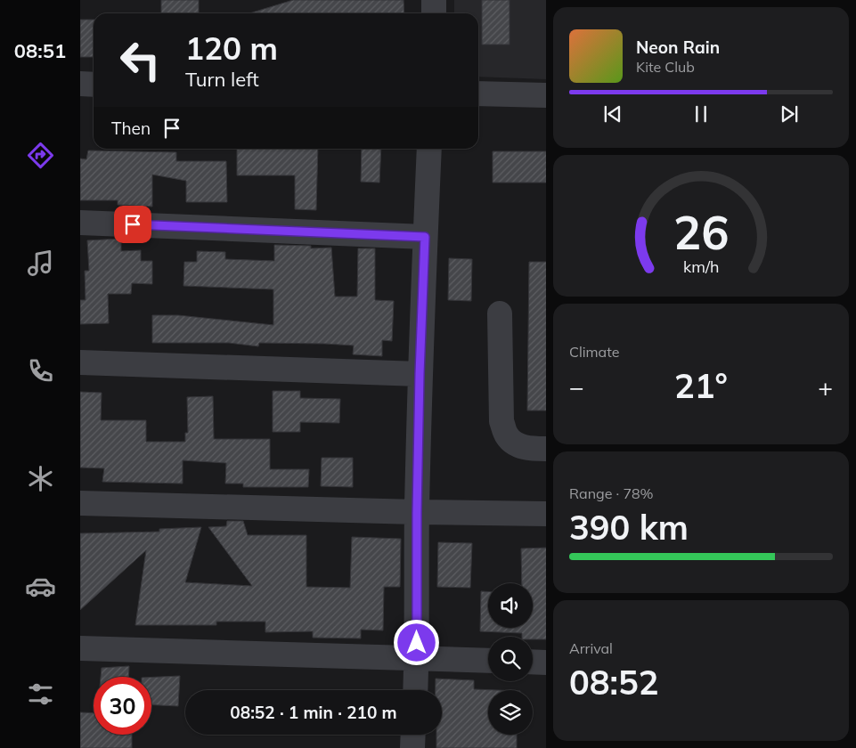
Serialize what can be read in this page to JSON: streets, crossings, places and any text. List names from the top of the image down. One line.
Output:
{"page":{"tabs":"08:51","turn":["120 m","Turn left"],"song":["Neon Rain","Kite Club"],"then":"Then","tile":["Climate",["Range · 78%","390 km"],["Arrival","08:52"]],"heat":["−","21°","+"],"limit":"30","trip":"08:52 · 1 min · 210 m","gauge":["26","km/h"]}}
